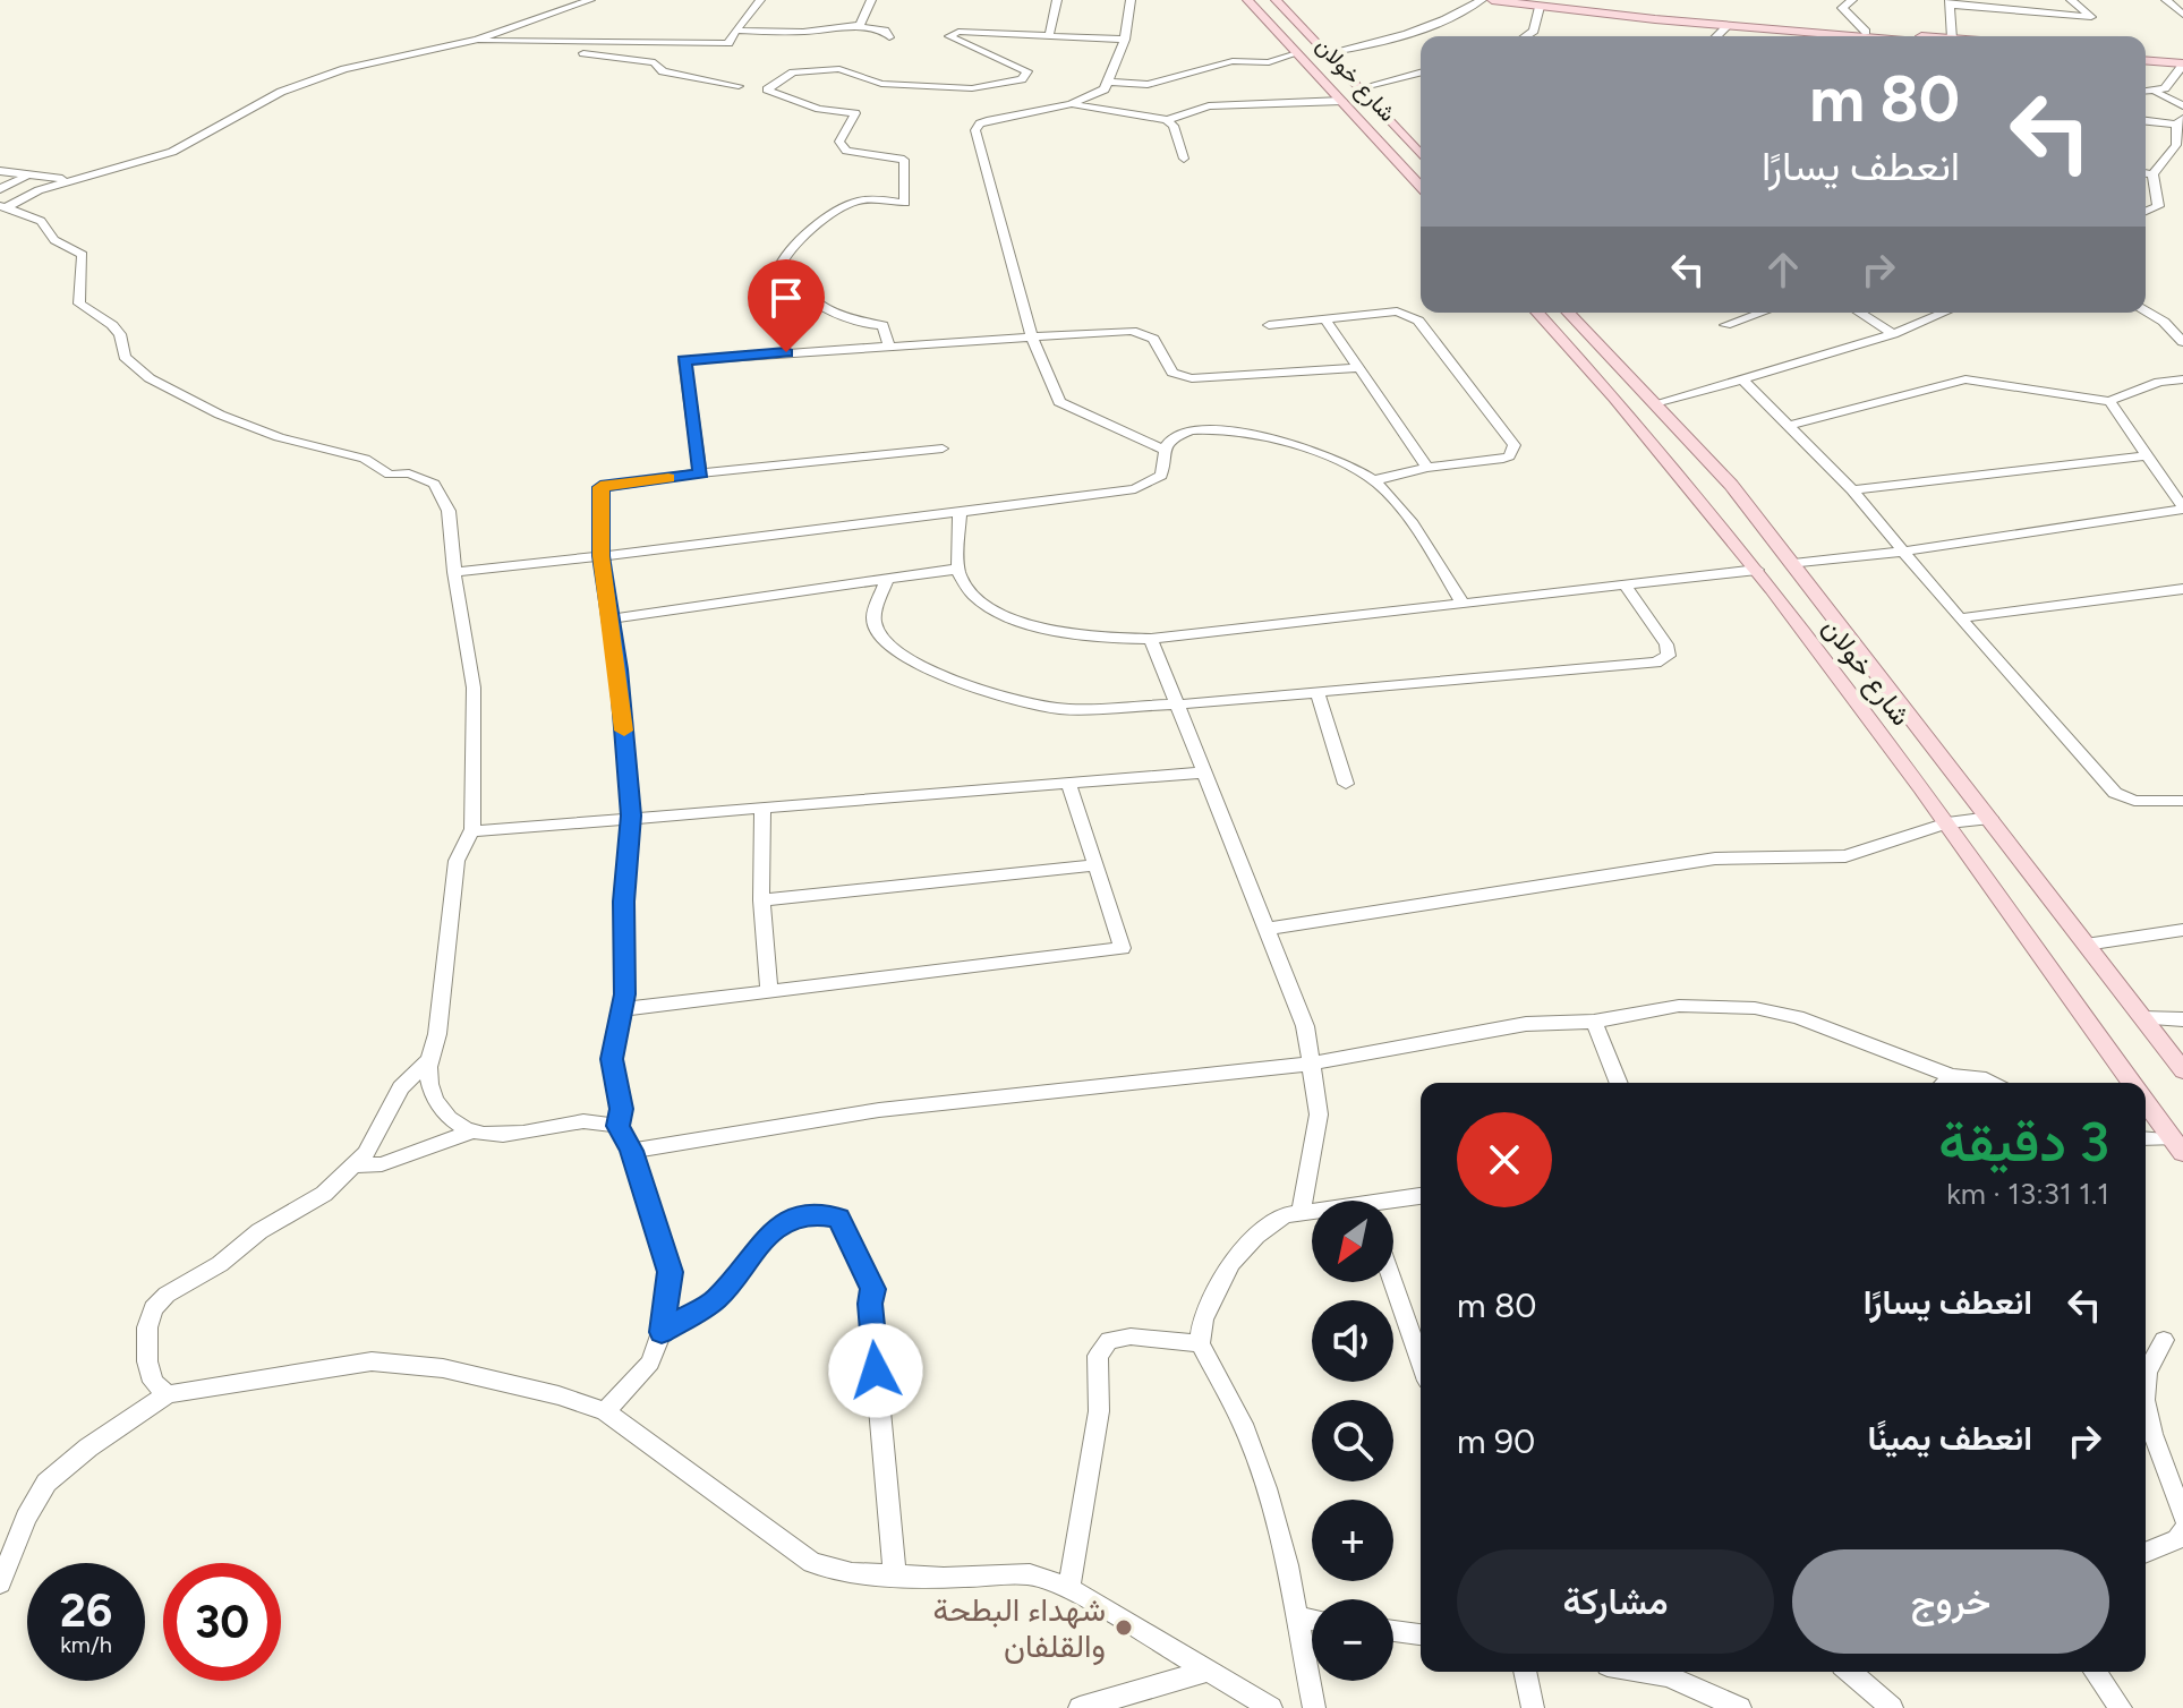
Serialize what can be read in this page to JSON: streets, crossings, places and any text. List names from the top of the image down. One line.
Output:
{"streets":{"main road":["شارع خولان"]},"places":["شهداء البطحة والقلفان"],"north":"bottom left","page":{"turn":["80 m","انعطف يسارًا"],"heading":["3 دقيقة","1.1 km · 13:31"],"map_buttons":["+","−"],"list":[{"name":"انعطف يسارًا","value":"80 m"},{"name":"انعطف يمينًا","value":"90 m"}],"buttons":["خروج","مشاركة"],"speed":"26 km/h","limit":"30"}}
